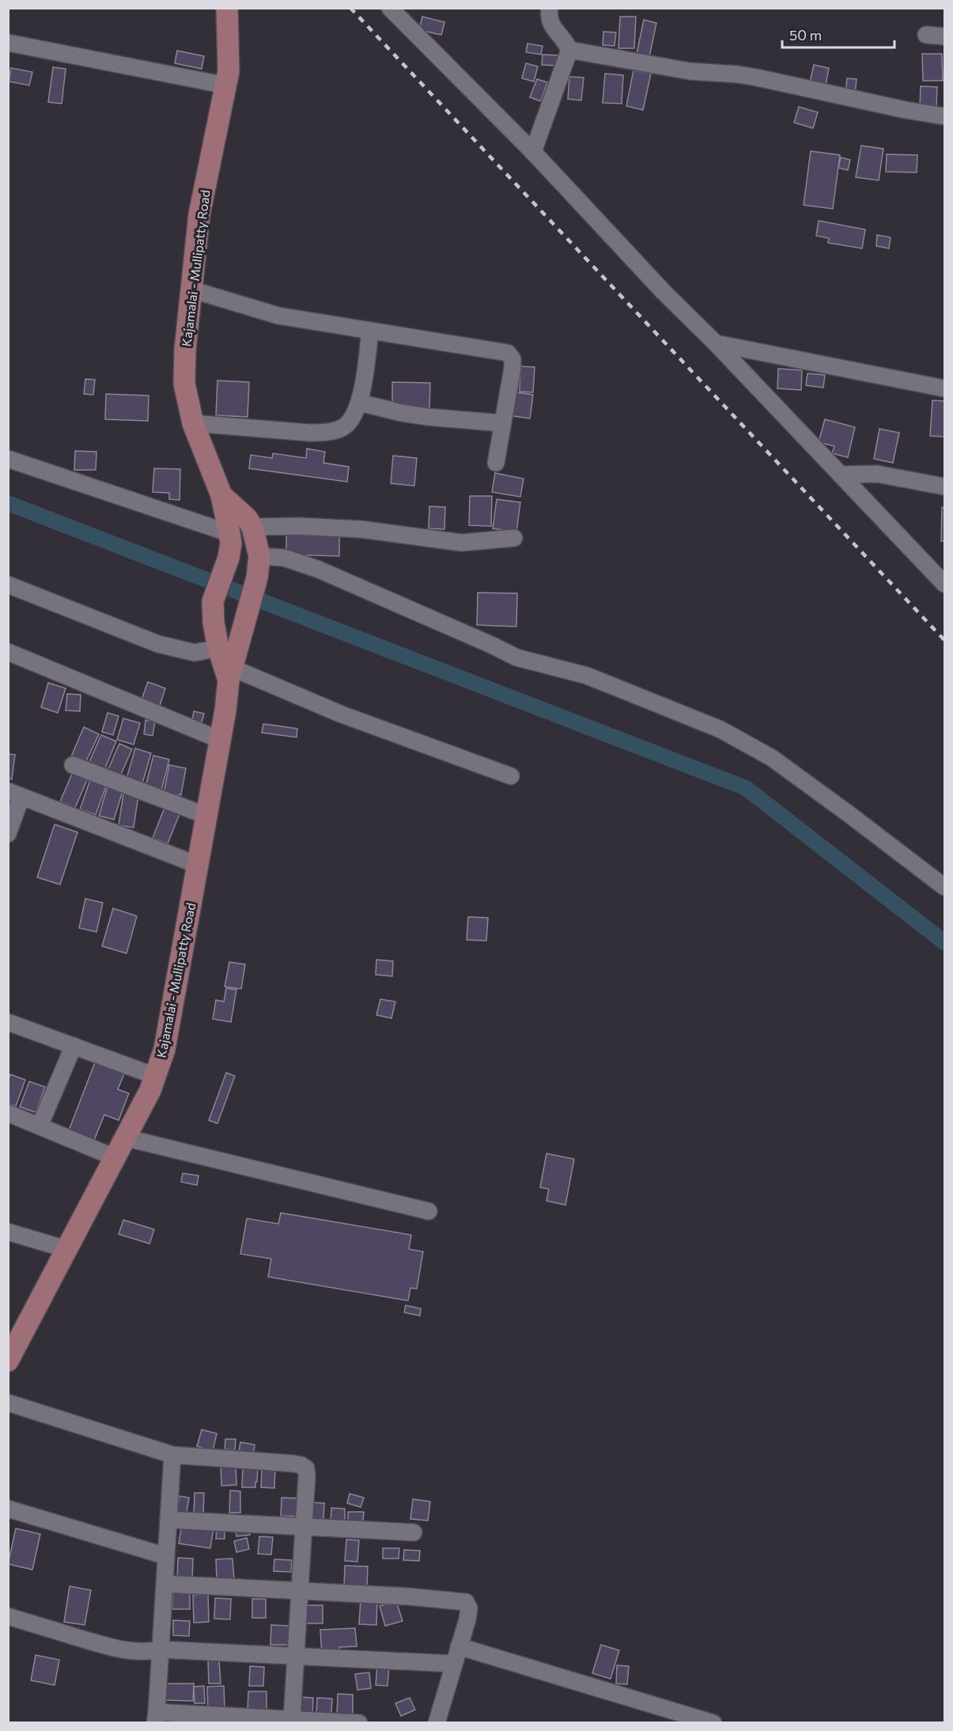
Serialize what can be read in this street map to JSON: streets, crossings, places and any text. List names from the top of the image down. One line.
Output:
{"streets":{"main road":["Kajamalai - Mullipatty Road"]},"scale_bar":"50 m"}
